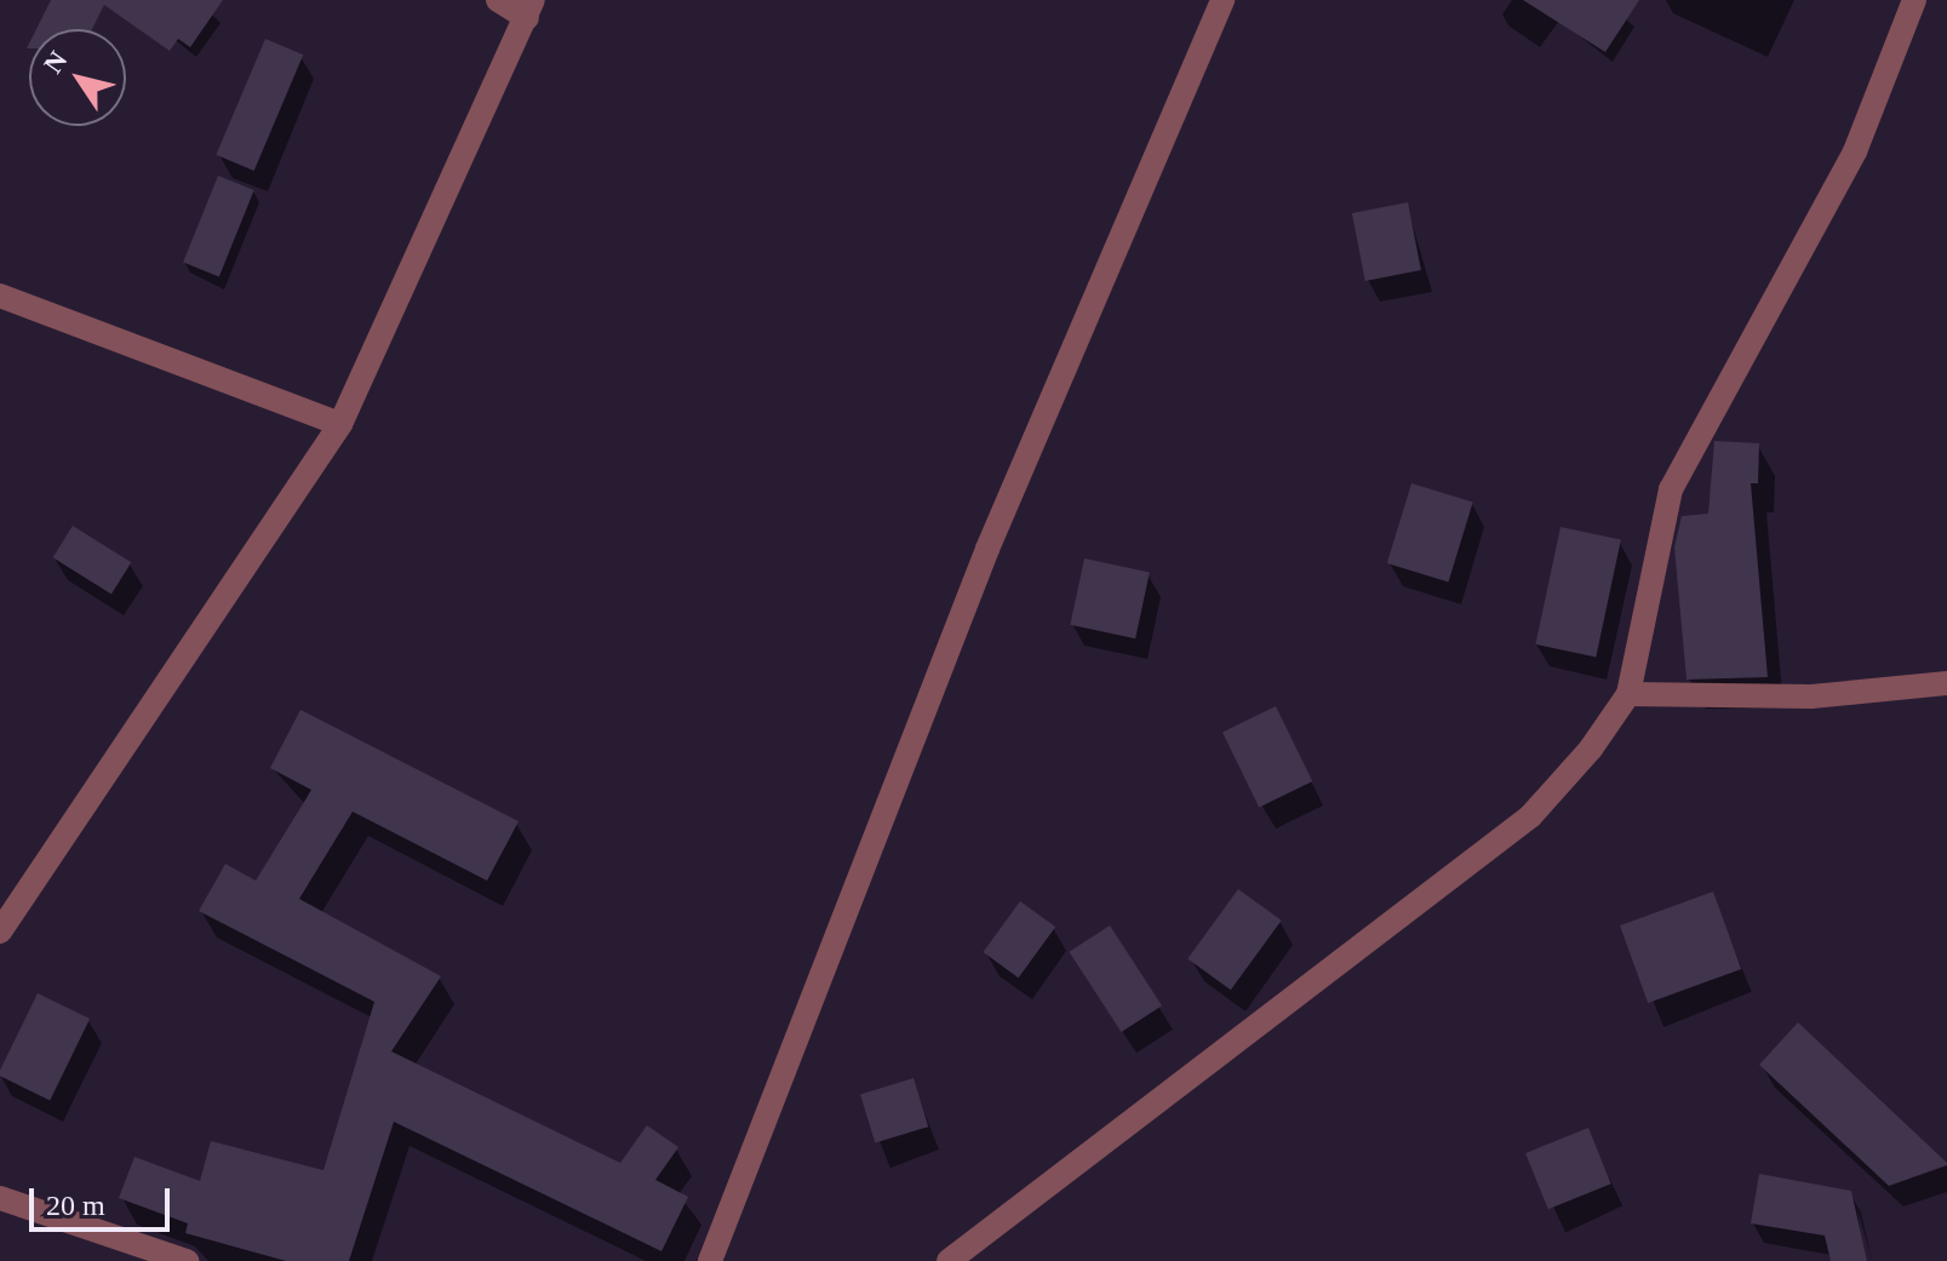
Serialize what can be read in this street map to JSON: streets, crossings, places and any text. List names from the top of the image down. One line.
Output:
{"scale_bar":"20 m","north":"top left"}
